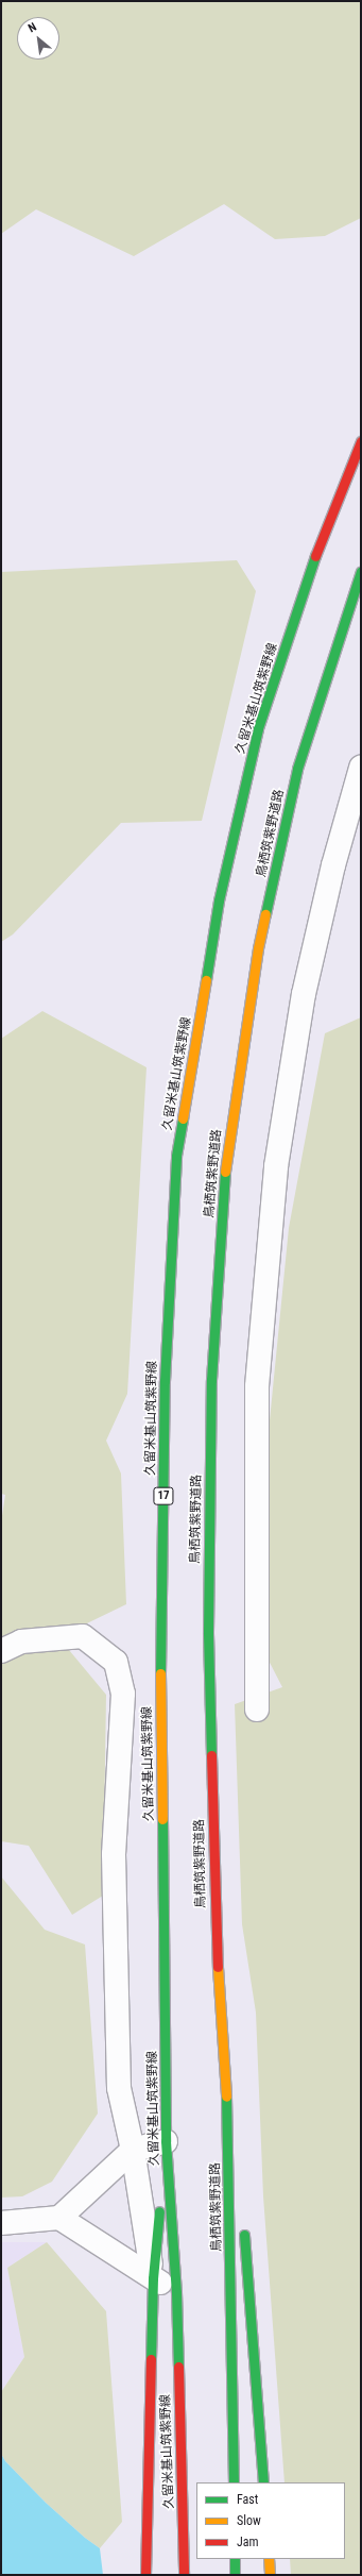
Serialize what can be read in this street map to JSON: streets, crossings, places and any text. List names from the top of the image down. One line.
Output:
{"streets":{"main road":["久留米基山筑紫野線","鳥栖筑紫野道路","17"]},"legend":["Fast","Slow","Jam"],"north":"top left"}
